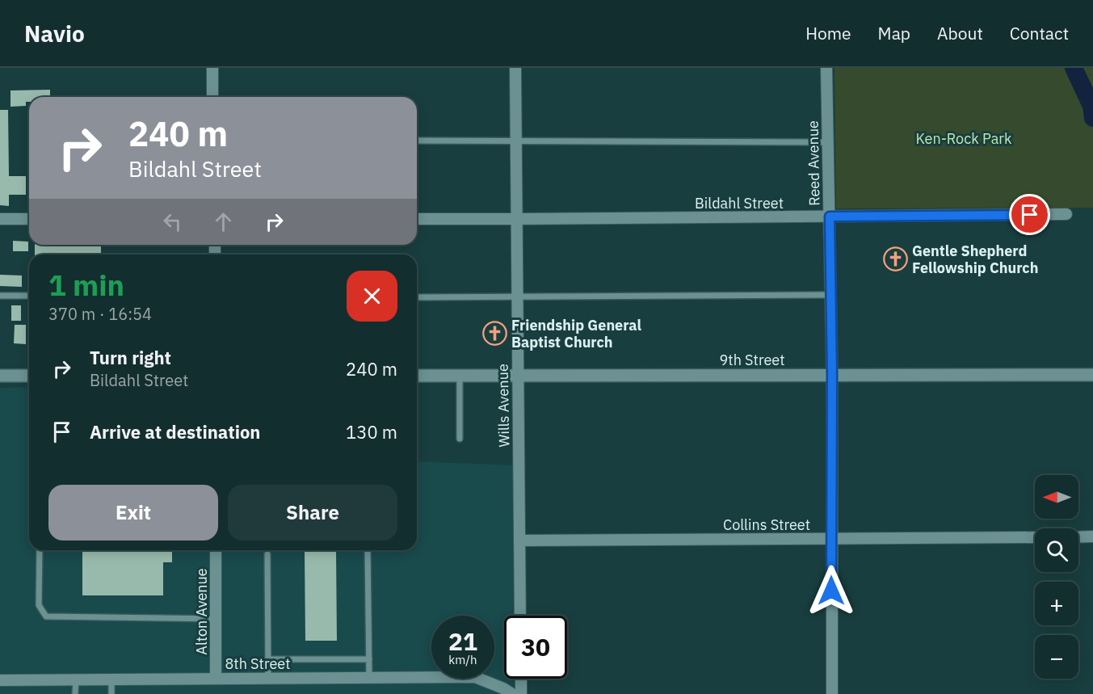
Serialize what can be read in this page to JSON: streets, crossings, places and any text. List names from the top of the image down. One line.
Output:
{"streets":{"street":["Reed Avenue","Bildahl Street","9th Street","Wills Avenue","Collins Street","Alton Avenue","8th Street"]},"crossings":[["Reed Avenue","Bildahl Street"],["Reed Avenue","9th Street"],["Reed Avenue","Collins Street"],["Bildahl Street","Wills Avenue"],["9th Street","Wills Avenue"],["Wills Avenue","Collins Street"],["Alton Avenue","8th Street"]],"parks":["Ken-Rock Park"],"places":{"church":["Gentle Shepherd Fellowship Church","Friendship General Baptist Church"]},"north":"left","page":{"header":"Navio","nav":["Home","Map","About","Contact"],"turn":["240 m","Bildahl Street"],"heading":["1 min","370 m · 16:54"],"list":[{"name":"Turn right","note":"Bildahl Street","value":"240 m"},{"name":"Arrive at destination","value":"130 m"}],"map_buttons":["+","−"],"buttons":["Exit","Share"],"speed":"21 km/h","limit":"30"}}
